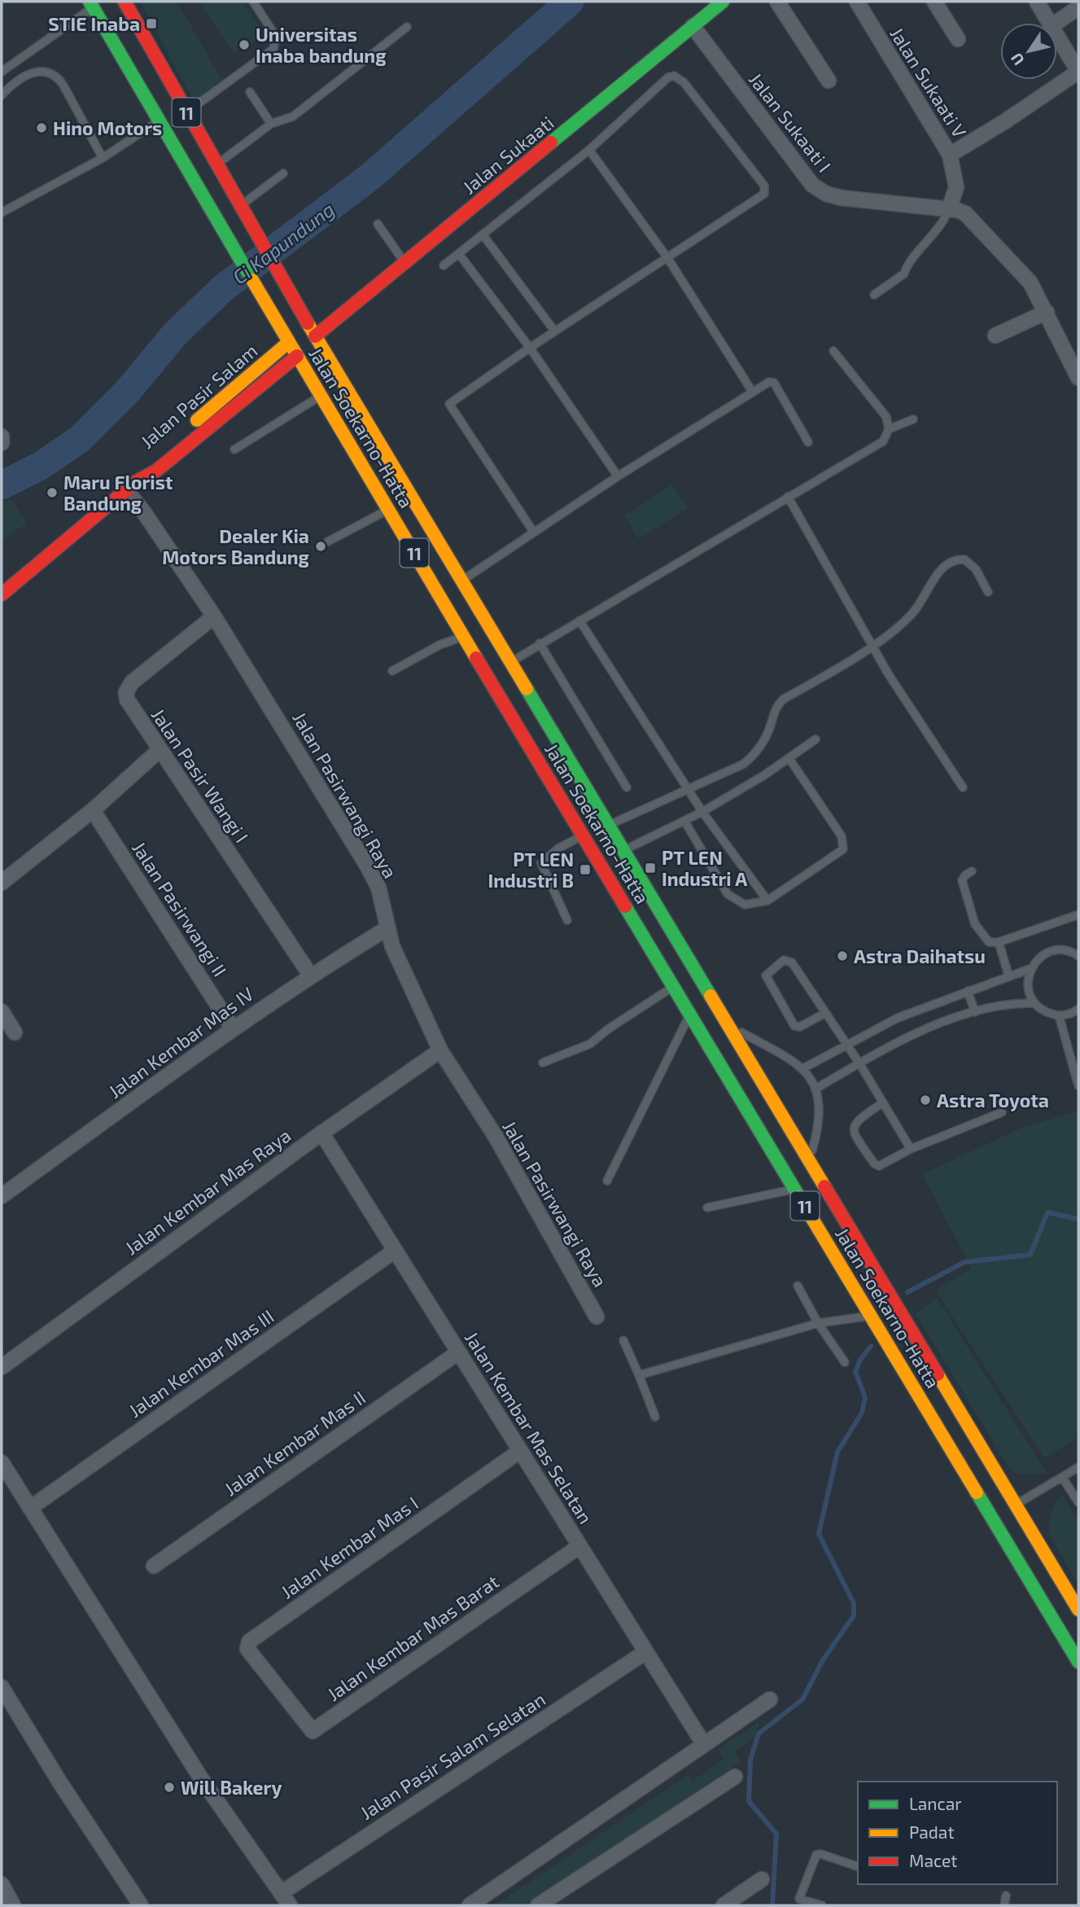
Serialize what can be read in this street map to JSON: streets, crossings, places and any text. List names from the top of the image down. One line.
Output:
{"streets":{"main road":["11","Jalan Sukaati","Jalan Pasir Salam","Jalan Soekarno-Hatta"],"street":["Jalan Sukaati V","Jalan Sukaati I","Jalan Pasir Wangi I","Jalan Pasirwangi Raya","Jalan Pasirwangi II","Jalan Kembar Mas IV","Jalan Kembar Mas Raya","Jalan Kembar Mas III","Jalan Kembar Mas Selatan","Jalan Kembar Mas II","Jalan Kembar Mas I","Jalan Kembar Mas Barat","Jalan Pasir Salam Selatan"]},"crossings":[["Jalan Sukaati V","Jalan Sukaati I"],["Jalan Sukaati I","Jalan Sukaati"],["Jalan Sukaati","Jalan Soekarno-Hatta"],["Jalan Pasir Salam","Jalan Soekarno-Hatta"],["Jalan Pasir Salam","Jalan Pasirwangi Raya"],["Jalan Pasir Wangi I","Jalan Pasirwangi Raya"],["Jalan Pasir Wangi I","Jalan Kembar Mas IV"],["Jalan Pasirwangi Raya","Jalan Kembar Mas IV"],["Jalan Pasirwangi Raya","Jalan Kembar Mas Raya"],["Jalan Pasirwangi II","Jalan Kembar Mas IV"],["Jalan Kembar Mas Raya","Jalan Kembar Mas Selatan"],["Jalan Kembar Mas III","Jalan Kembar Mas Selatan"],["Jalan Kembar Mas Selatan","Jalan Kembar Mas II"],["Jalan Kembar Mas Selatan","Jalan Kembar Mas I"],["Jalan Kembar Mas Selatan","Jalan Kembar Mas Barat"],["Jalan Kembar Mas Selatan","Jalan Pasir Salam Selatan"],["Jalan Kembar Mas I","Jalan Kembar Mas Barat"]],"water":["Ci Kapundung"],"places":{"transit":["STIE Inaba","PT LEN Industri A","PT LEN Industri B"],"other":["Universitas Inaba bandung","Hino Motors","Maru Florist Bandung","Dealer Kia Motors Bandung","Astra Daihatsu","Astra Toyota","Will Bakery"]},"legend":["Lancar","Padat","Macet"],"north":"bottom left"}
